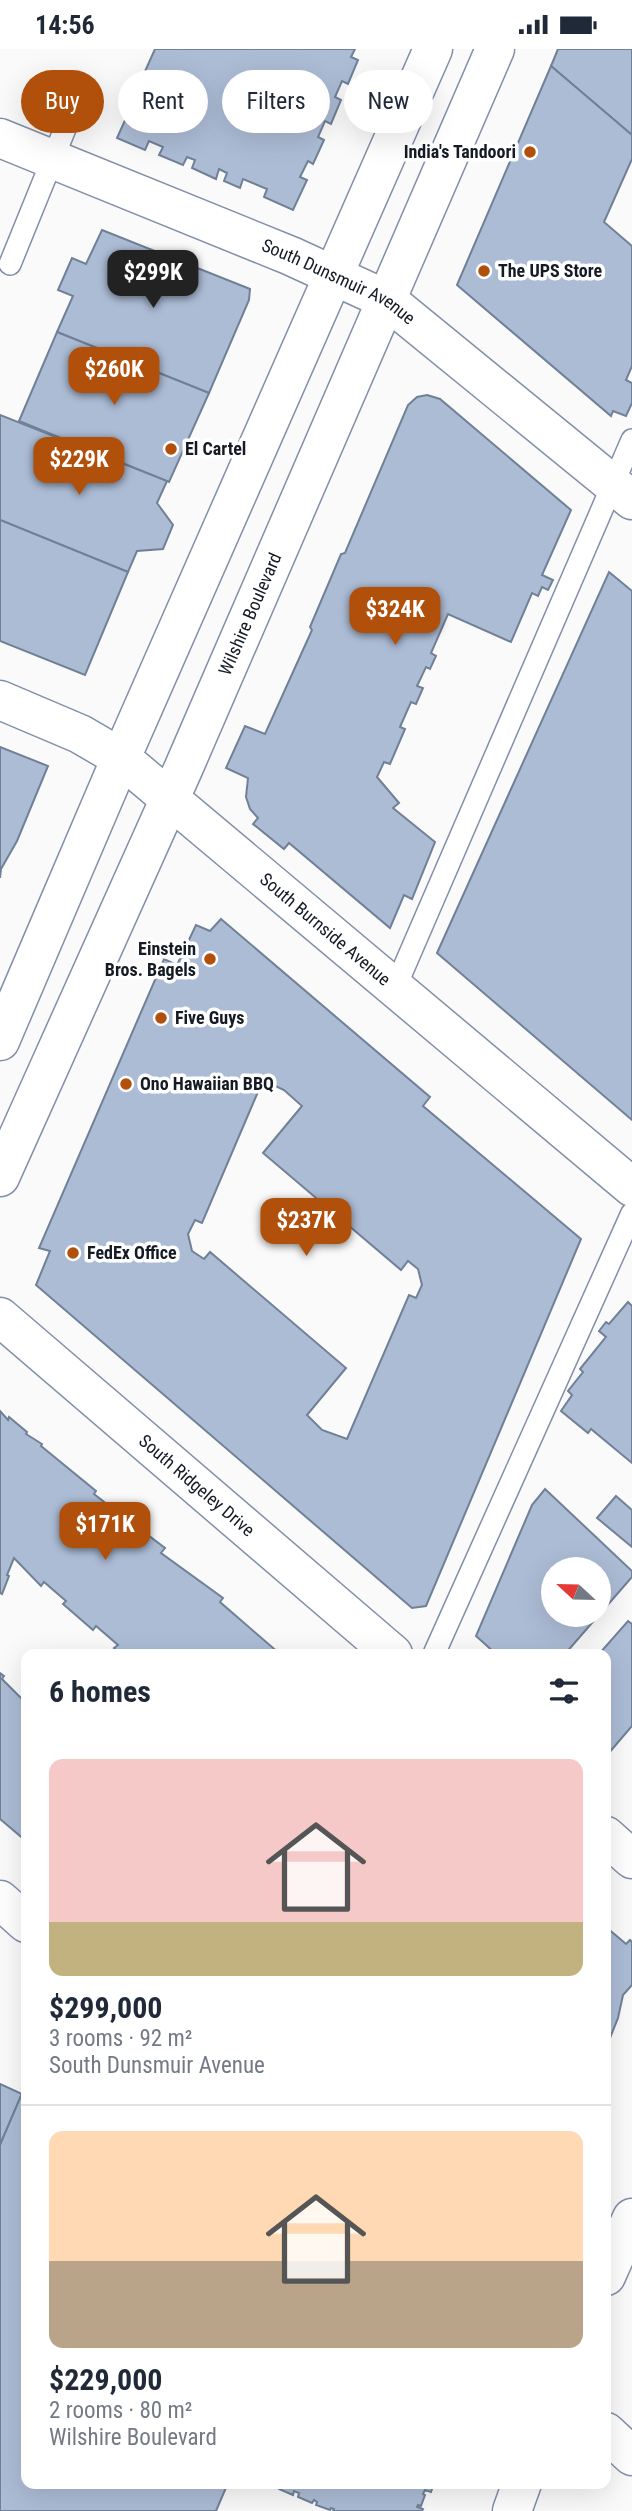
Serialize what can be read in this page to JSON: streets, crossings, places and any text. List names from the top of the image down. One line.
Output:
{"streets":{"main road":["South Dunsmuir Avenue","Wilshire Boulevard","South Burnside Avenue","South Ridgeley Drive"]},"crossings":[["South Dunsmuir Avenue","Wilshire Boulevard"],["Wilshire Boulevard","South Burnside Avenue"]],"places":["India's Tandoori","The UPS Store","El Cartel","Einstein Bros. Bagels","Five Guys","Ono Hawaiian BBQ","FedEx Office"],"north":"left","page":{"status":"14:56","chip":["Buy","Rent","Filters","New"],"price":["$299K","$260K","$229K","$324K","$237K","$171K"],"heading":"6 homes","list":[{"name":"$299,000","note":"3 rooms · 92 m² · South Dunsmuir Avenue"},{"name":"$229,000","note":"2 rooms · 80 m² · Wilshire Boulevard"}]}}
